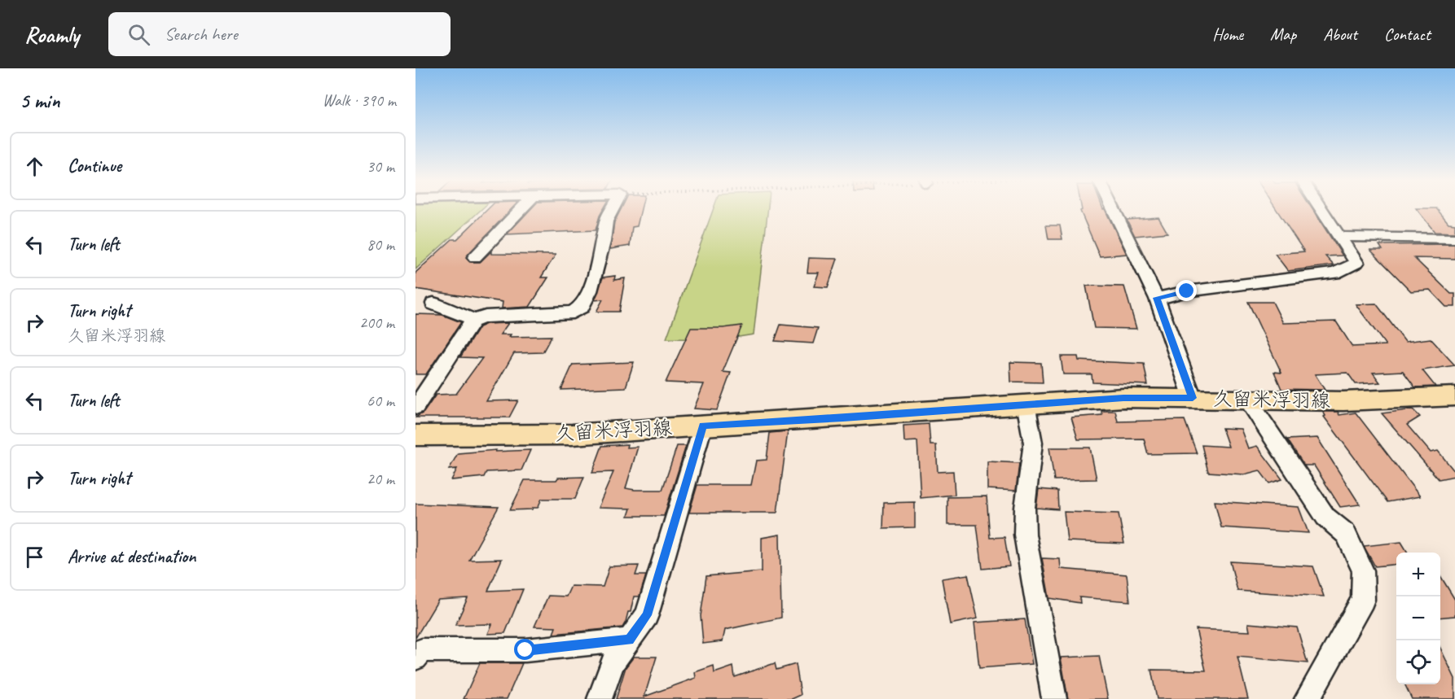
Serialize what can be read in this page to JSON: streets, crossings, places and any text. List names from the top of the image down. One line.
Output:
{"streets":{"main road":["久留米浮羽線"]},"page":{"header":"Roamly","search":"Search here","nav":["Home","Map","About","Contact"],"heading":["5 min","Walk · 390 m"],"list":[["Continue","30 m"],["Turn left","80 m"],["Turn right","久留米浮羽線","200 m"],["Turn left","60 m"],["Turn right","20 m"],"Arrive at destination"],"map_buttons":["+","−"]}}
